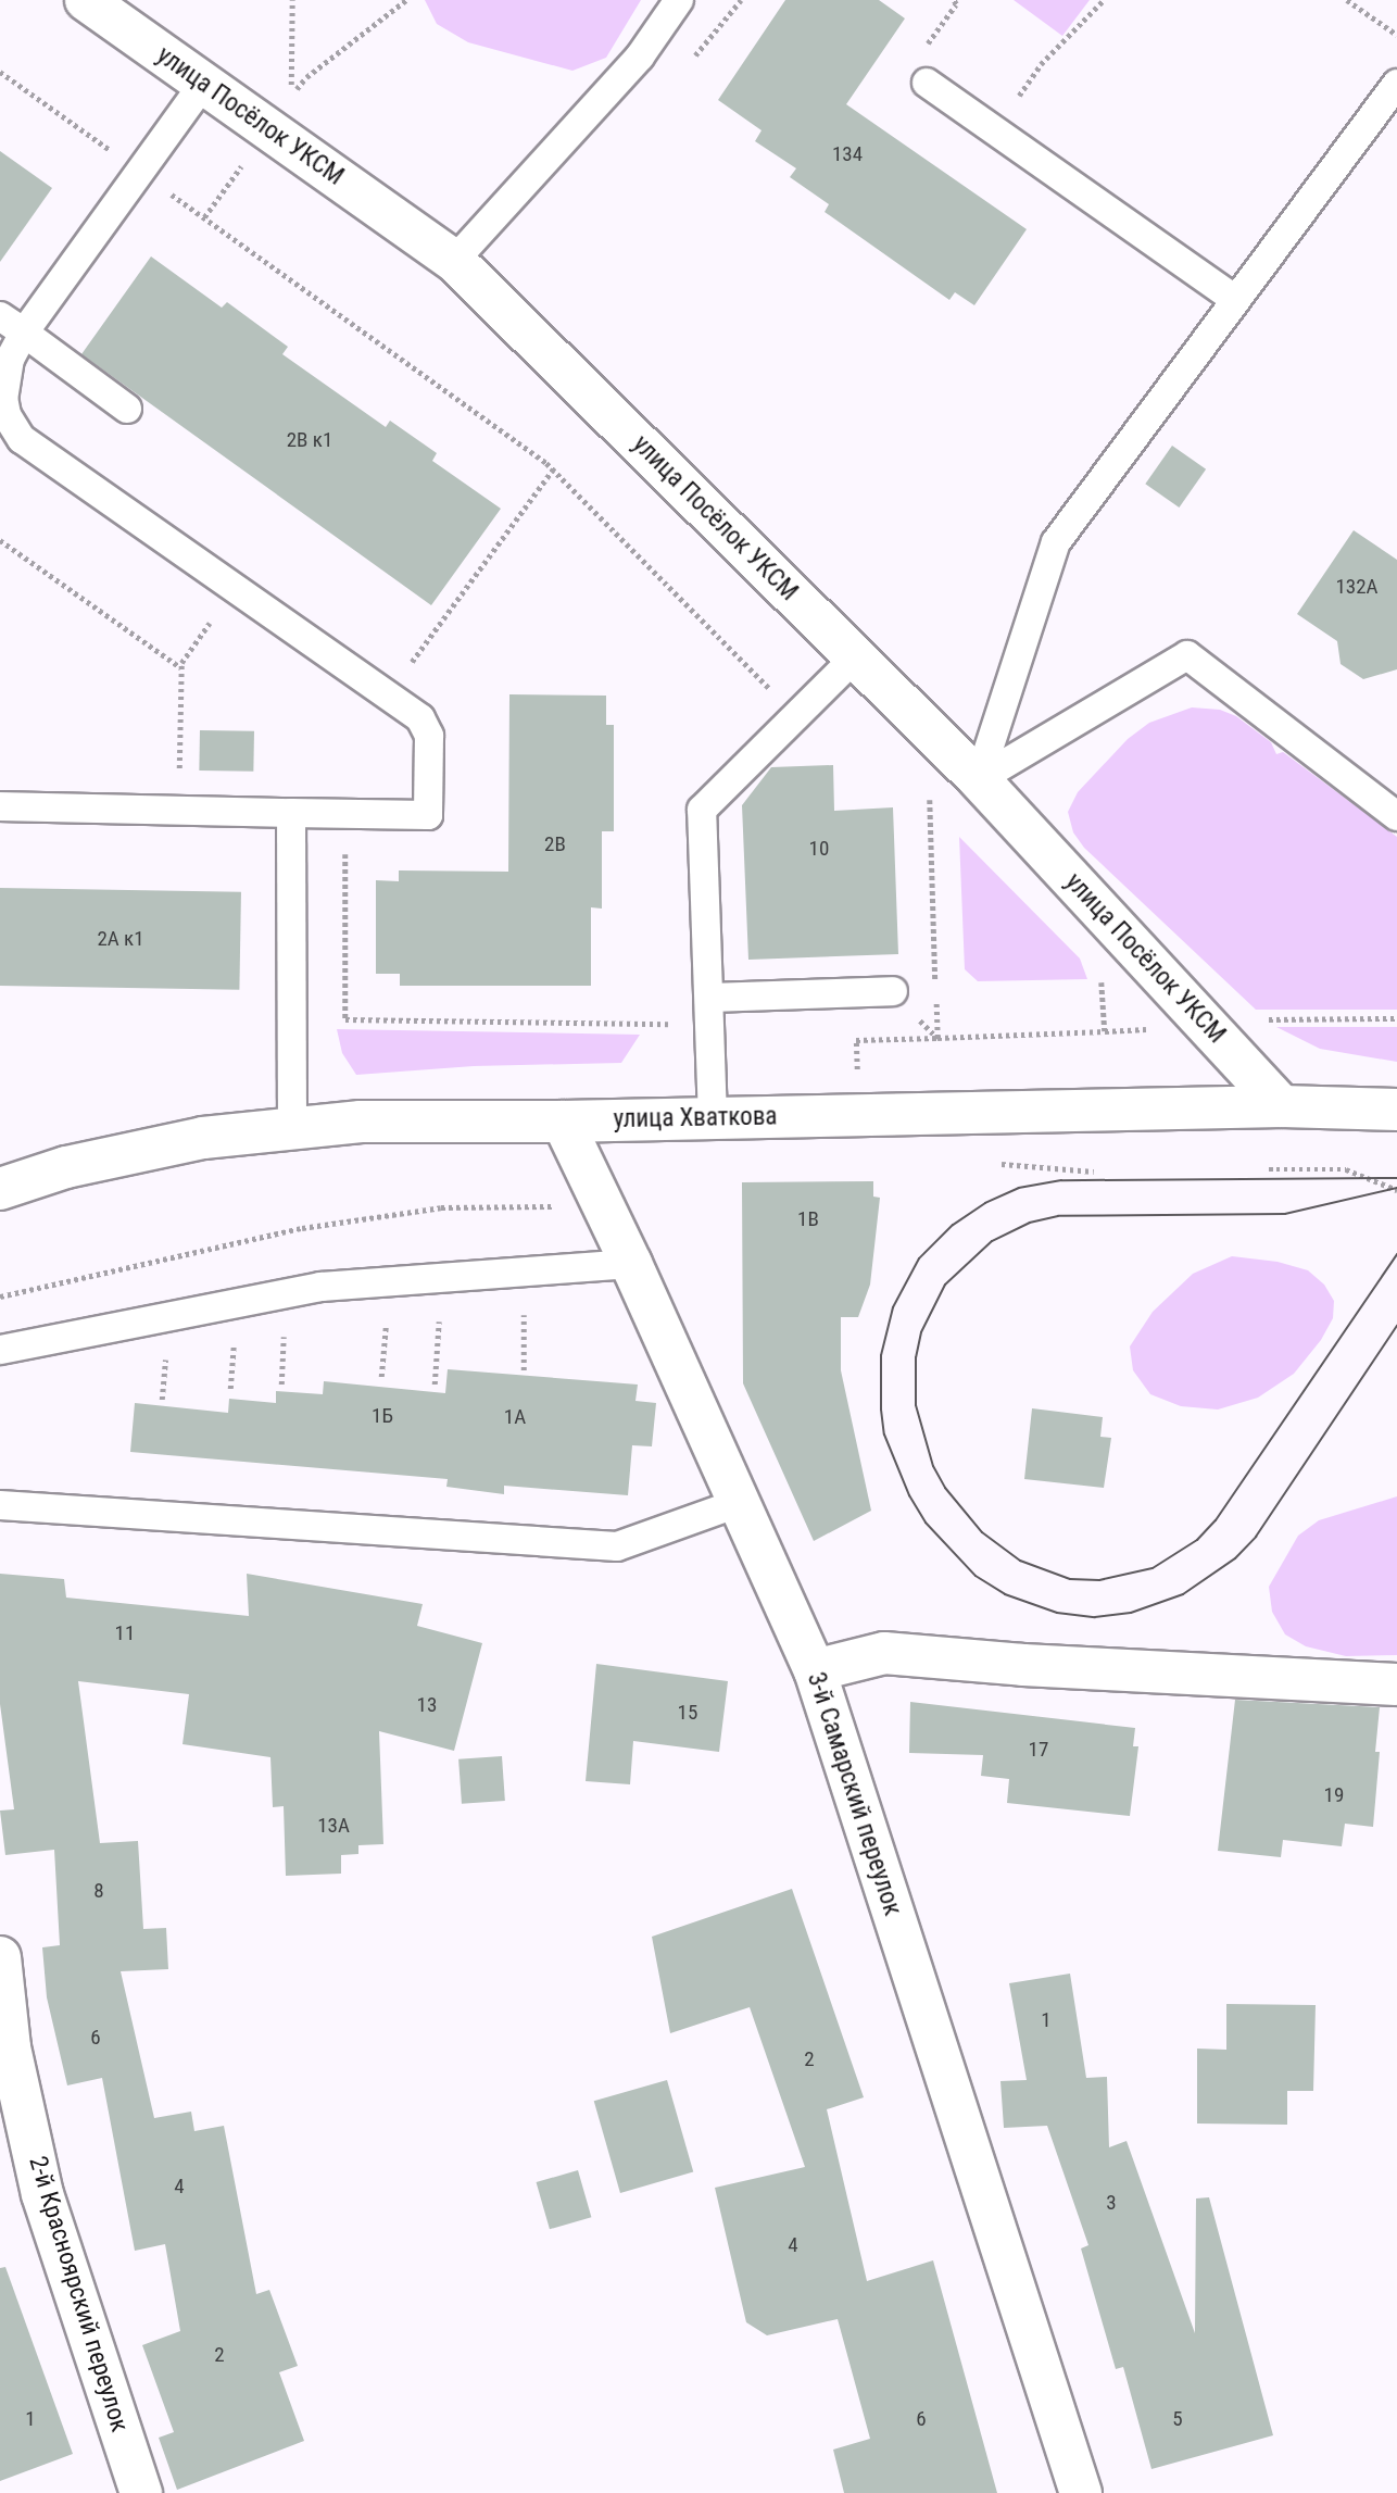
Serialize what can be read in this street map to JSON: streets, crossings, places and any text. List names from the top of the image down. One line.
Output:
{"streets":{"street":["улица Посёлок УКСМ","улица Хваткова","3-й Самарский переулок","2-й Красноярский переулок"]},"crossings":[["улица Посёлок УКСМ","улица Хваткова"],["улица Хваткова","3-й Самарский переулок"]],"house_numbers":["134","2В к1","132А","2В","10","2А к1","1В","1Б","1А","11","13","15","17","19","13А","8","1","6","2","4","3","4","2","1","6","5"]}
